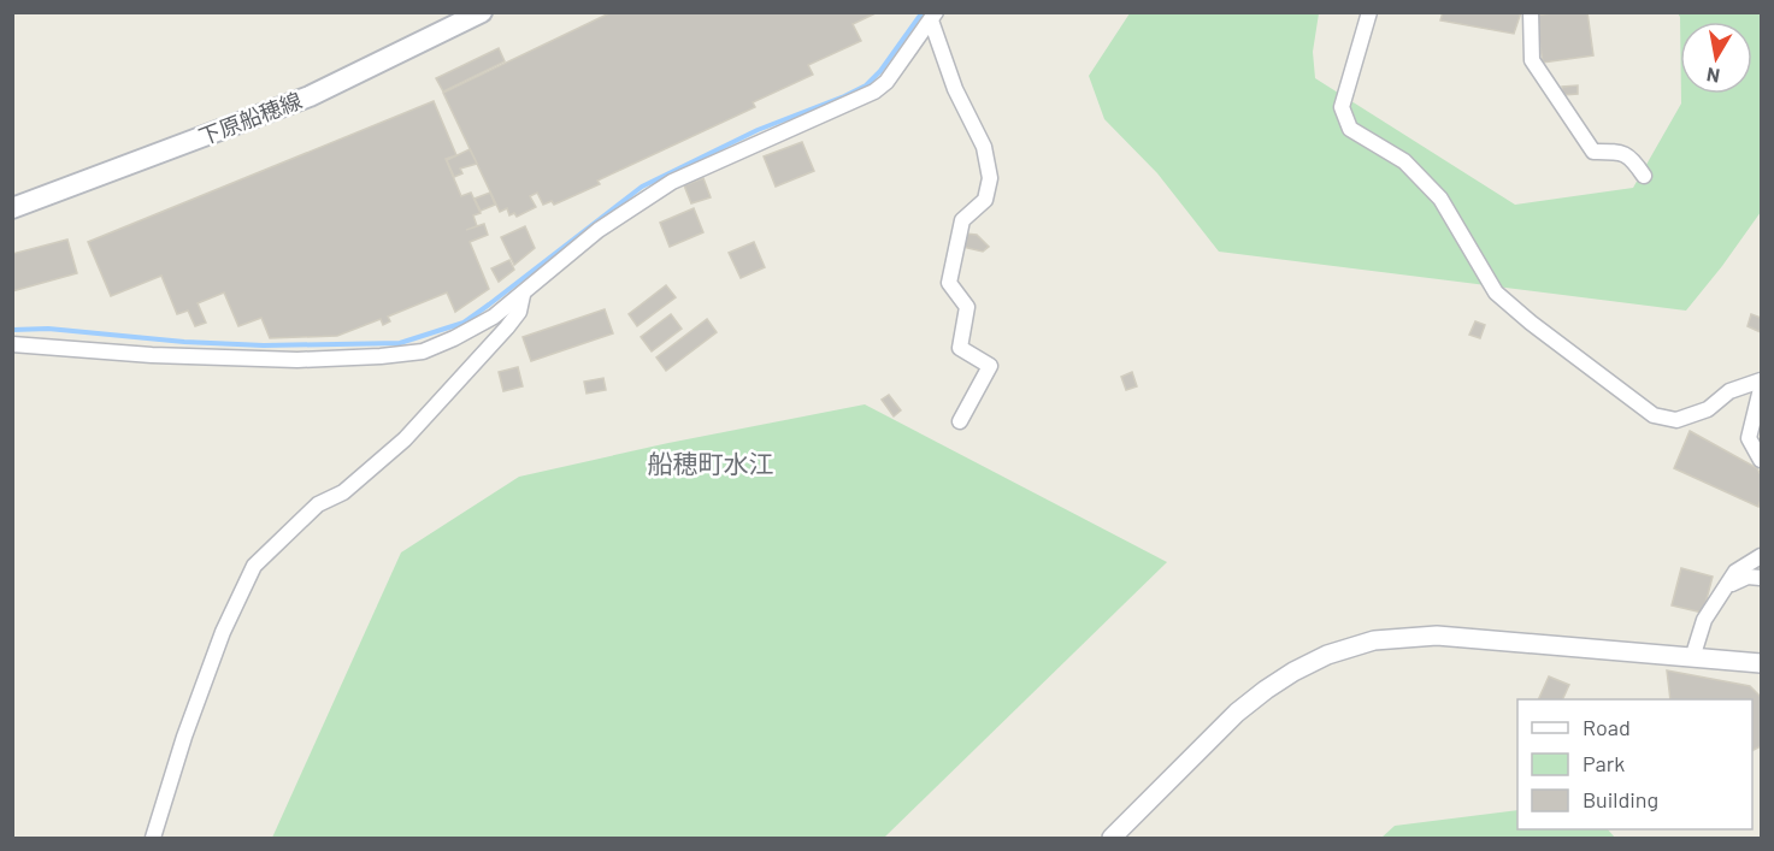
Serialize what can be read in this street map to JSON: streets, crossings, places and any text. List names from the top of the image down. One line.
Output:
{"streets":{"main road":["下原船穂線"]},"districts":["船穂町水江"],"legend":["Road","Park","Building"],"north":"bottom"}
